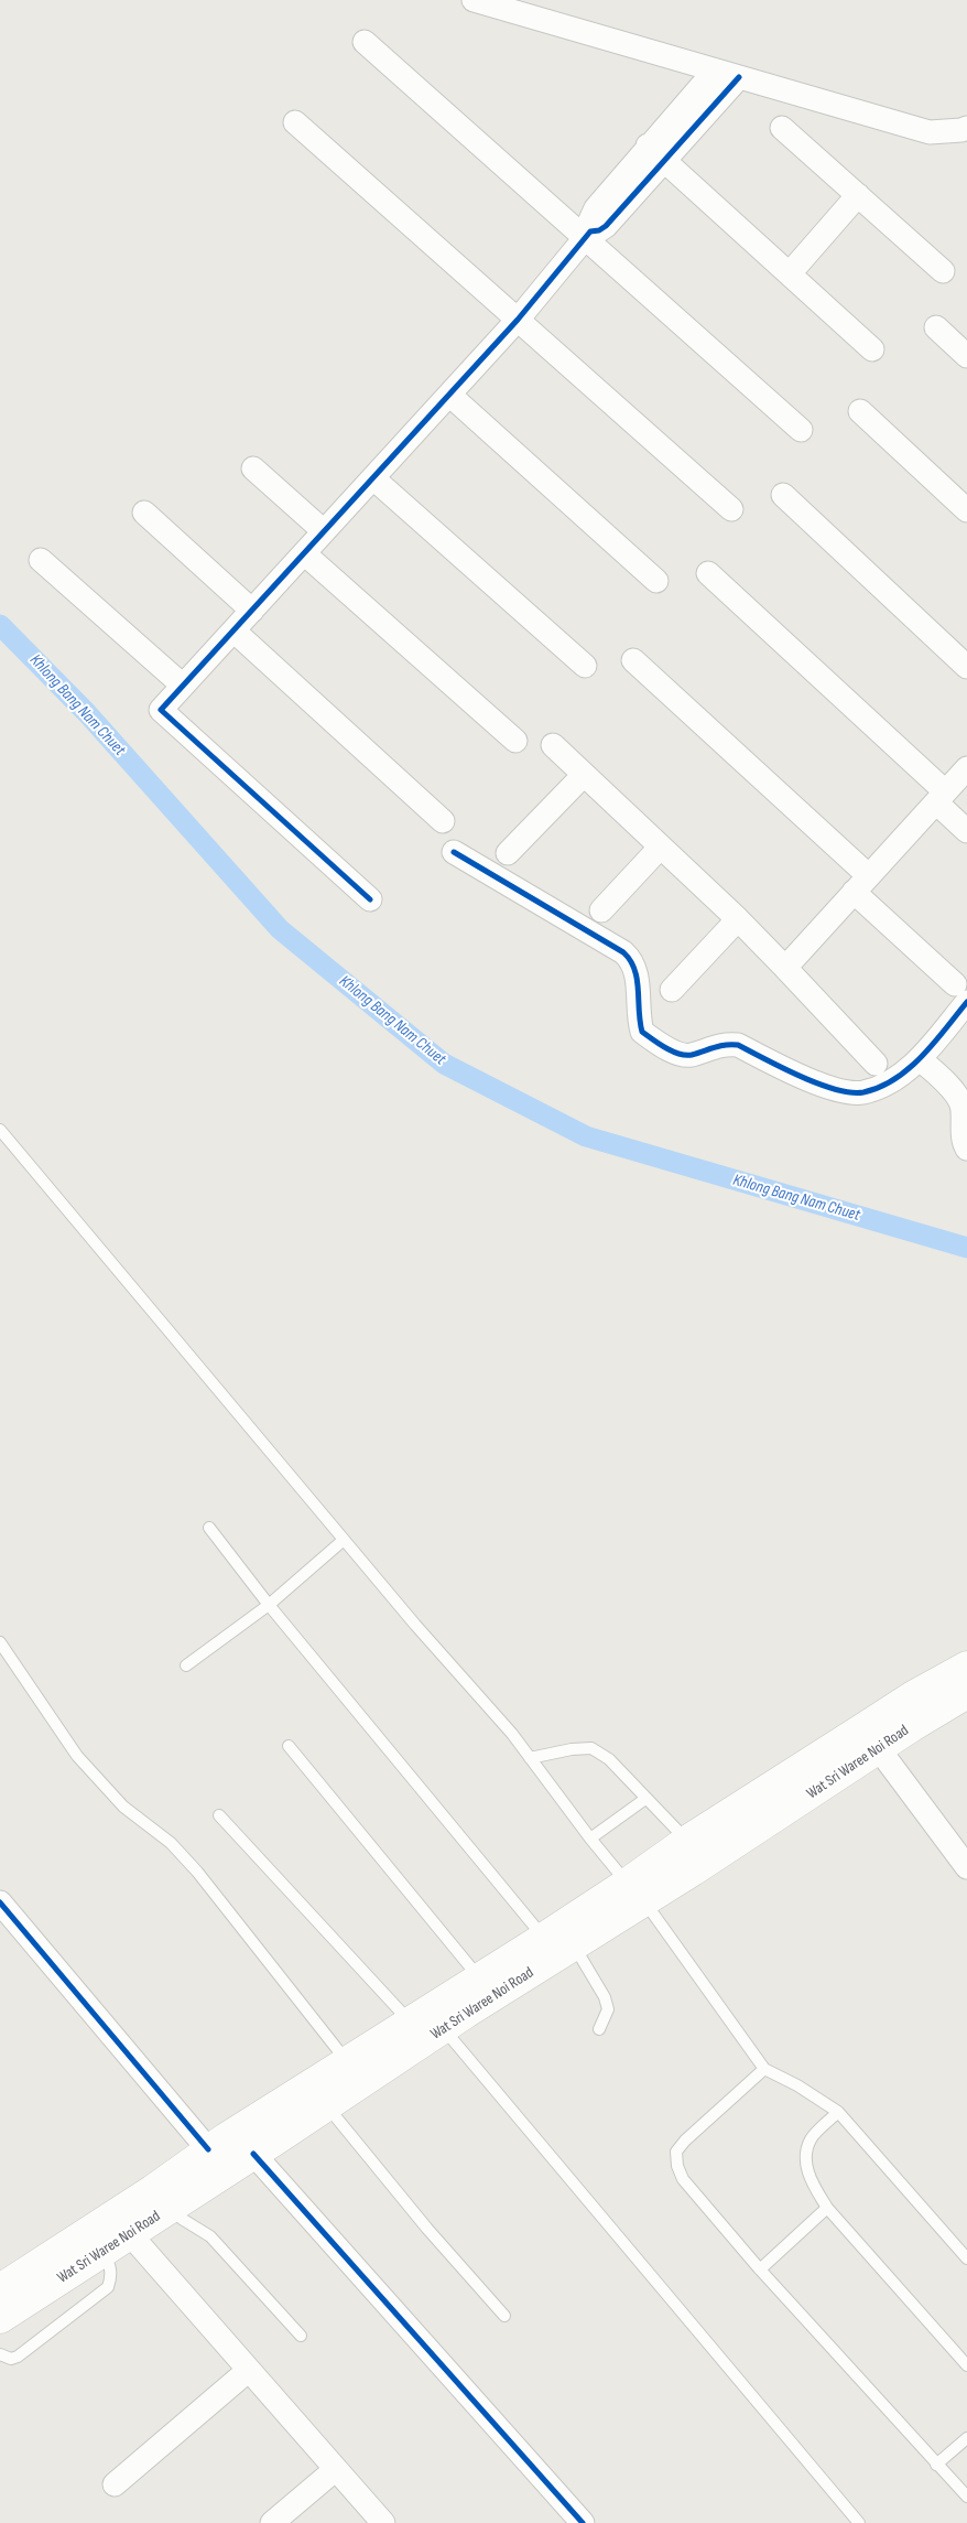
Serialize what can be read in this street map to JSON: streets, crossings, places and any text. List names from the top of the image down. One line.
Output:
{"streets":{"main road":["Wat Sri Waree Noi Road"]},"water":["Khlong Bang Nam Chuet"]}
